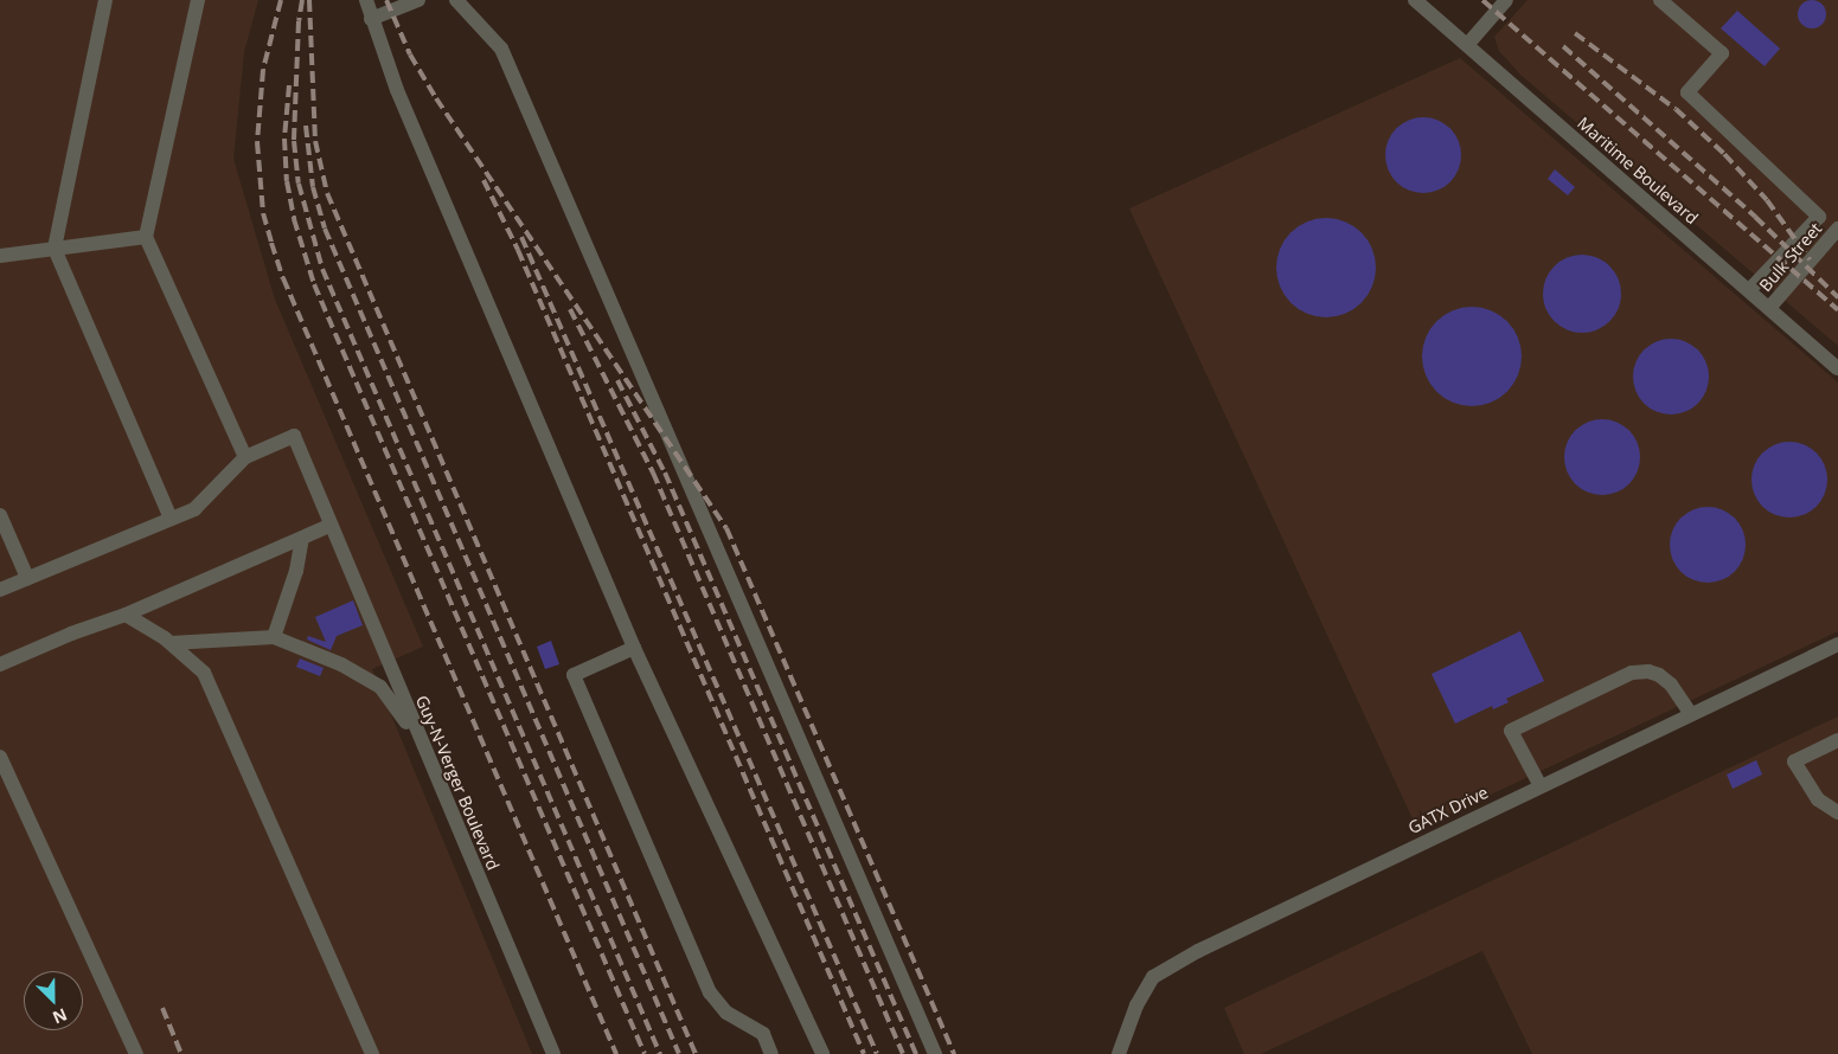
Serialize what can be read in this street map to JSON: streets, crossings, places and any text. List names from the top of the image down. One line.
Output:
{"streets":{"street":["Maritime Boulevard","Bulk Street","Guy-N-Verger Boulevard","GATX Drive"]},"crossings":[["Maritime Boulevard","Bulk Street"]],"north":"bottom right"}
